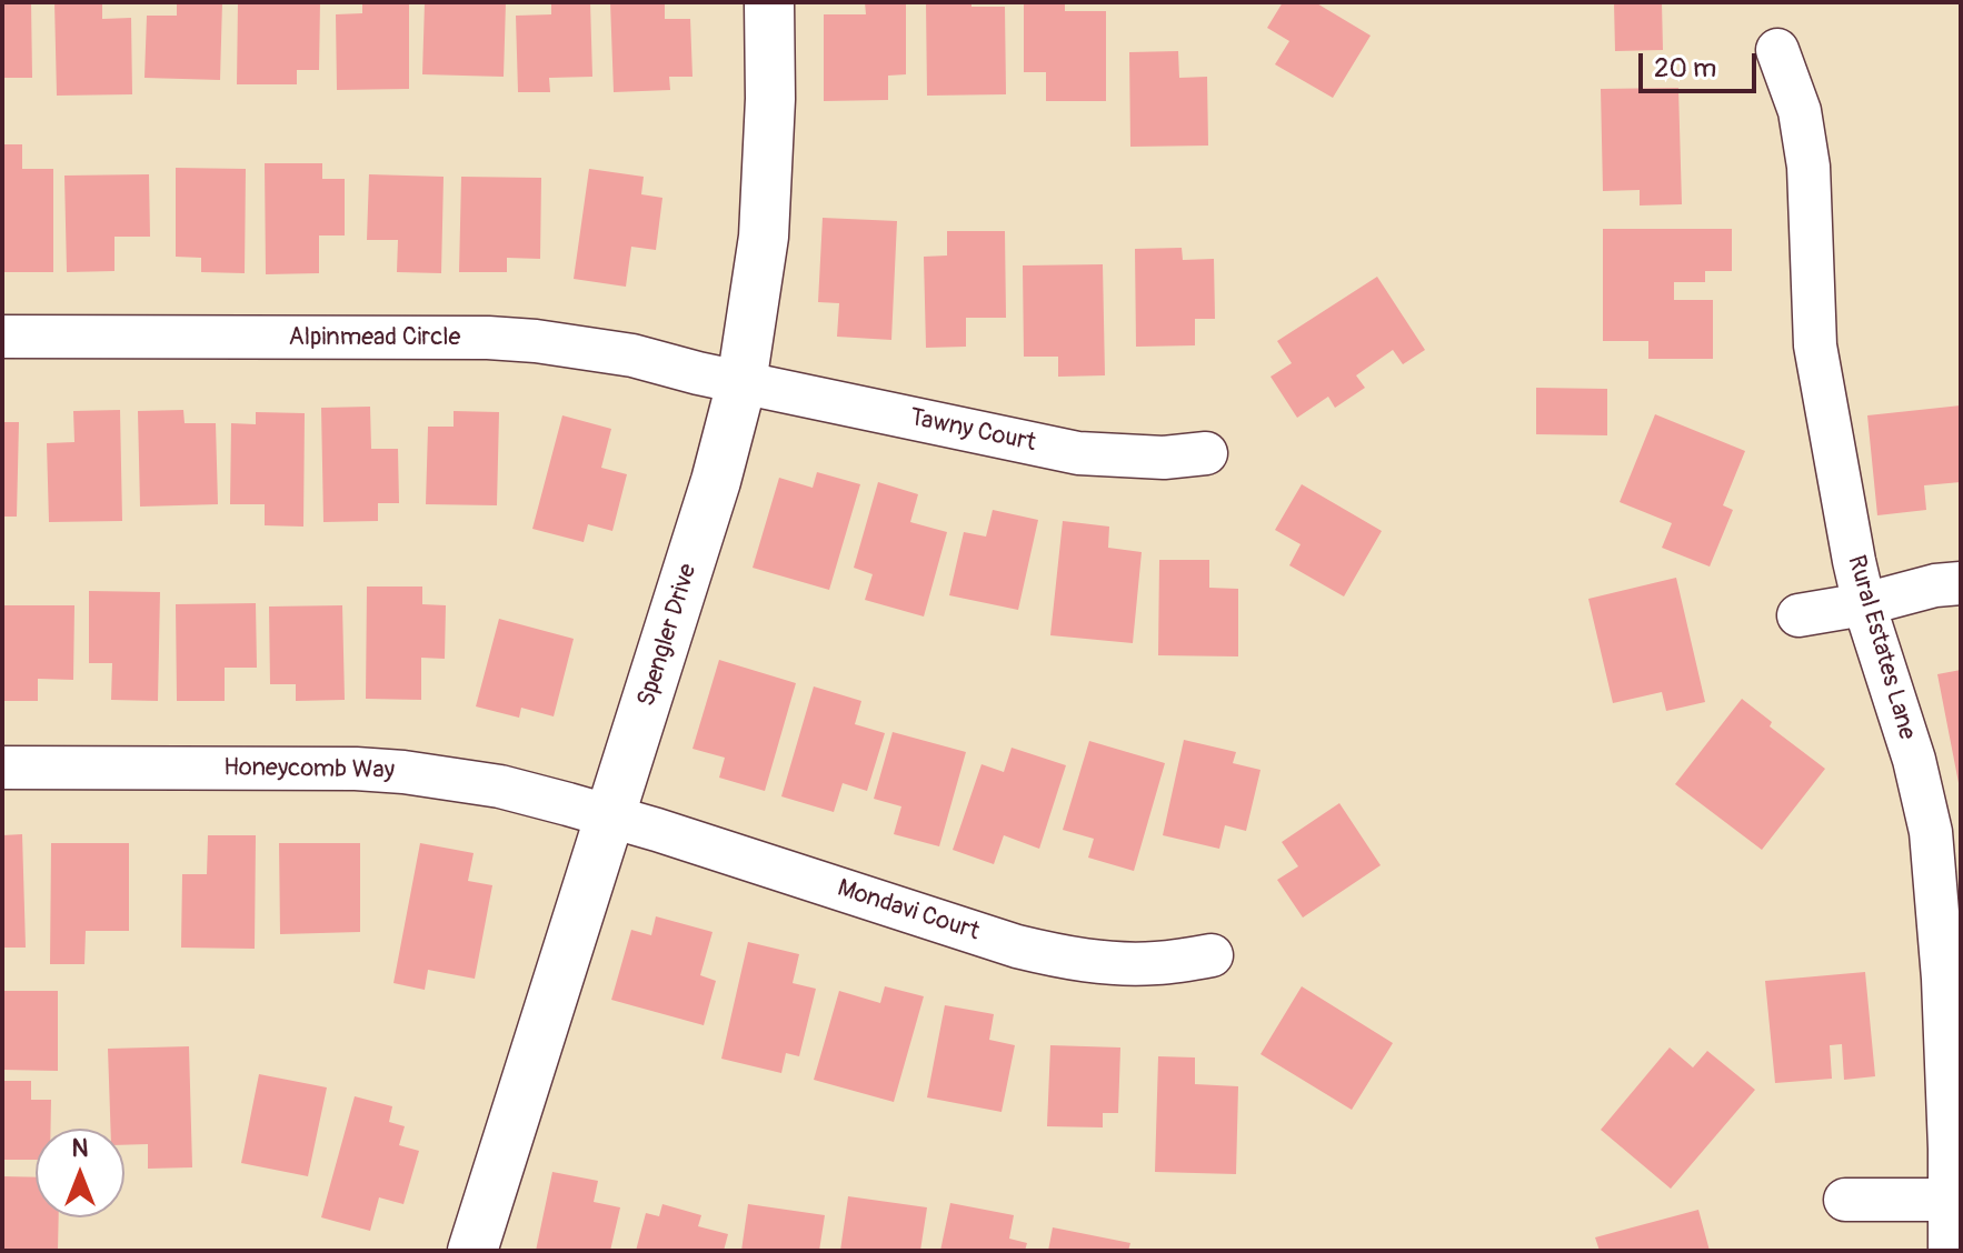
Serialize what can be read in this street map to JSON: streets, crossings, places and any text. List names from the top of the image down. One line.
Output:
{"streets":{"street":["Alpinmead Circle","Tawny Court","Spengler Drive","Rural Estates Lane","Honeycomb Way","Mondavi Court"]},"crossings":[["Alpinmead Circle","Tawny Court"],["Alpinmead Circle","Spengler Drive"],["Tawny Court","Spengler Drive"],["Spengler Drive","Honeycomb Way"],["Spengler Drive","Mondavi Court"],["Honeycomb Way","Mondavi Court"]],"scale_bar":"20 m","north":"top"}
